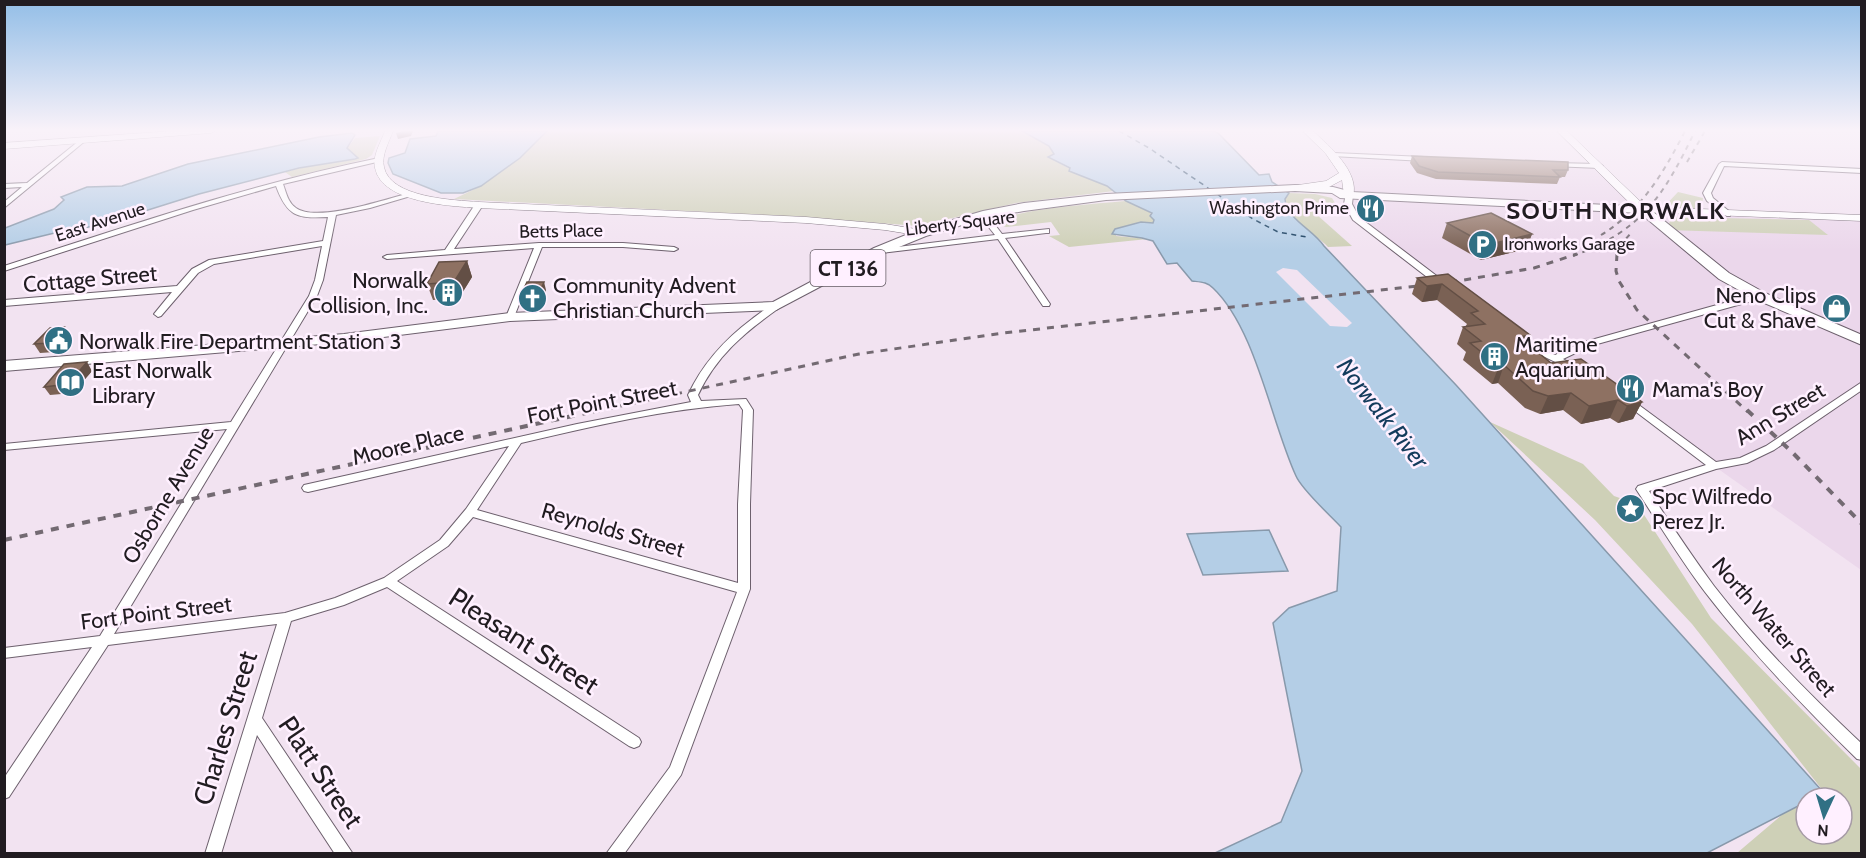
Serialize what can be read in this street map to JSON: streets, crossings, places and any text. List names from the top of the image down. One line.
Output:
{"streets":{"main road":["Liberty Square","CT 136","Fort Point Street"],"street":["East Avenue","Betts Place","Cottage Street","Ann Street","Moore Place","Osborne Avenue","Reynolds Street","North Water Street","Pleasant Street","Charles Street","Platt Street"]},"crossings":[["Liberty Square","CT 136"],["Liberty Square","Fort Point Street"],["CT 136","Fort Point Street"],["CT 136","Osborne Avenue"],["Cottage Street","Osborne Avenue"],["Fort Point Street","Moore Place"],["Fort Point Street","Osborne Avenue"],["Fort Point Street","Reynolds Street"],["Fort Point Street","Pleasant Street"],["Fort Point Street","Charles Street"],["Ann Street","North Water Street"],["Charles Street","Platt Street"]],"districts":["SOUTH NORWALK"],"water":["Norwalk River"],"places":{"restaurant":["Washington Prime","Mama's Boy"],"parking":["Ironworks Garage"],"building":["Norwalk Collision, Inc.","Maritime Aquarium"],"church":["Community Advent Christian Church"],"shop":["Neno Clips Cut & Shave"],"public building":["Norwalk Fire Department Station 3"],"library":["East Norwalk Library"],"place":["Spc Wilfredo Perez Jr."]},"north":"bottom"}
